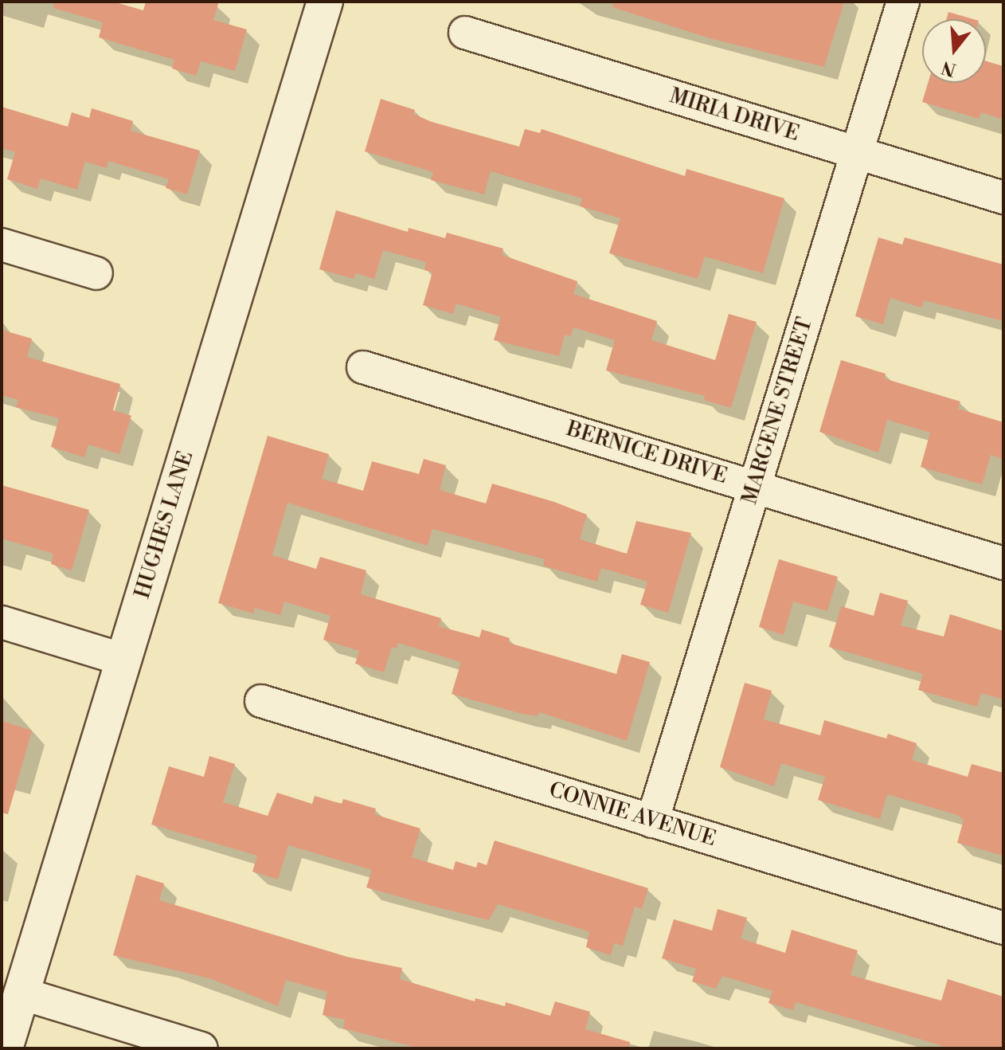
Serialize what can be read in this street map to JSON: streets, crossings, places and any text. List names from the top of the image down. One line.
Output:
{"streets":{"street":["MIRIA DRIVE","MARGENE STREET","BERNICE DRIVE","HUGHES LANE","CONNIE AVENUE"]},"crossings":[["MIRIA DRIVE","MARGENE STREET"],["MARGENE STREET","BERNICE DRIVE"],["MARGENE STREET","CONNIE AVENUE"]],"north":"bottom"}
